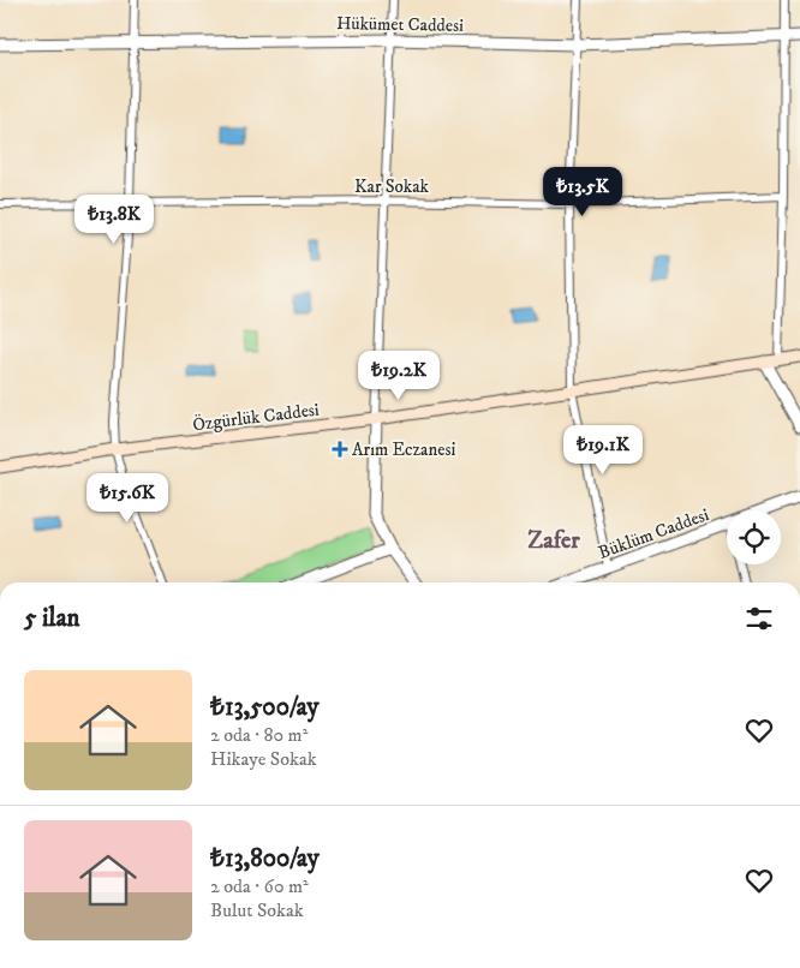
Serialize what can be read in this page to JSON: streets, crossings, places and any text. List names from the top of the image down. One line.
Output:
{"streets":{"main road":["Özgürlük Caddesi"],"street":["Hükümet Caddesi","Kar Sokak","Büklüm Caddesi"]},"districts":["Zafer"],"places":{"health":["Arım Eczanesi"]},"page":{"price":["₺13.5K","₺13.8K","₺19.2K","₺19.1K","₺15.6K"],"heading":"5 ilan","list":[{"name":"₺13,500/ay","note":"2 oda · 80 m² · Hikaye Sokak"},{"name":"₺13,800/ay","note":"2 oda · 60 m² · Bulut Sokak"}]}}
